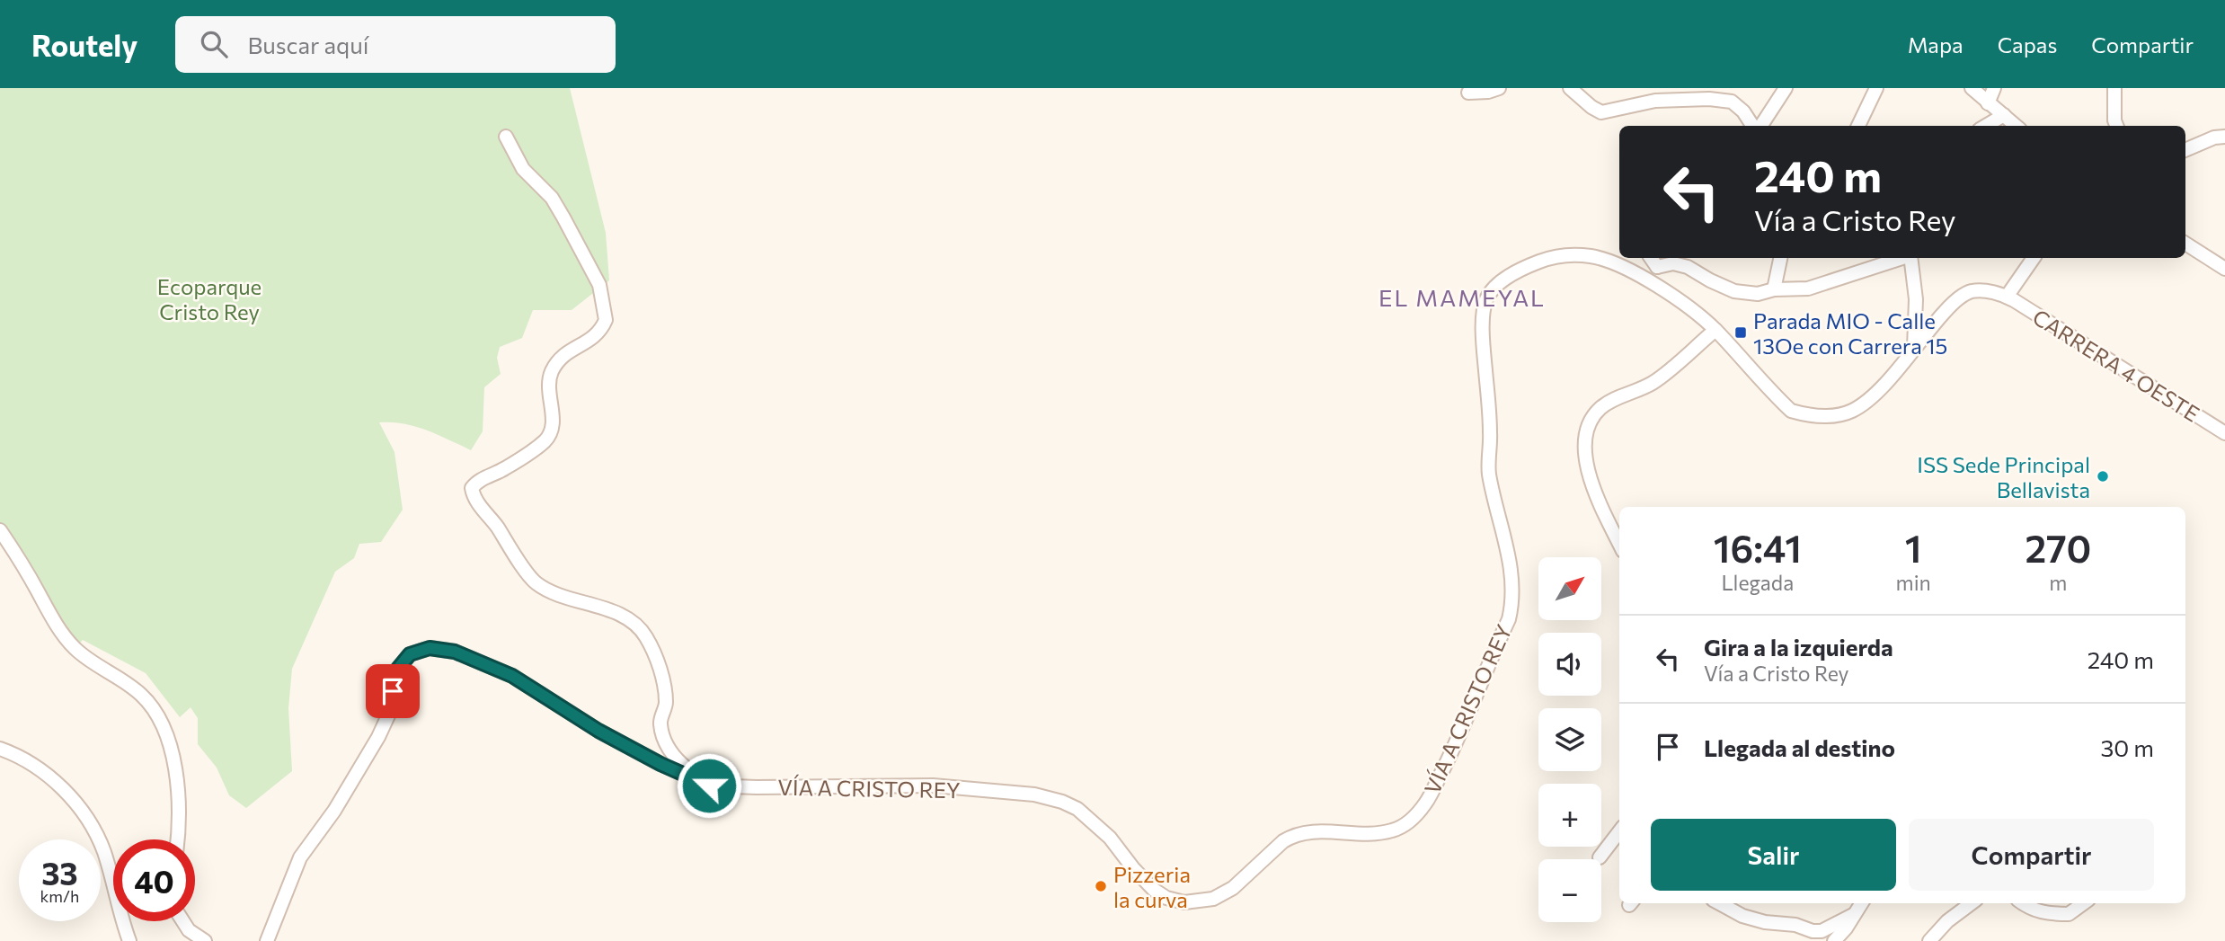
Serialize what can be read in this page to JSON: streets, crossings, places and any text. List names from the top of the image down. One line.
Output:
{"streets":{"street":["CARRERA 4 OESTE","VÍA A CRISTO REY"]},"crossings":[["CARRERA 4 OESTE","VÍA A CRISTO REY"]],"districts":["EL MAMEYAL"],"parks":["Ecoparque Cristo Rey"],"places":{"transit":["Parada MIO - Calle 13Oe con Carrera 15"],"other":["ISS Sede Principal Bellavista","Pizzeria la curva"]},"north":"top right","page":{"header":"Routely","search":"Buscar aquí","nav":["Mapa","Capas","Compartir"],"turn":["240 m","Vía a Cristo Rey"],"eta":["16:41","Llegada","1","min","270","m"],"map_buttons":["+","−"],"list":[{"name":"Gira a la izquierda","note":"Vía a Cristo Rey","value":"240 m"},{"name":"Llegada al destino","value":"30 m"}],"buttons":["Salir","Compartir"],"speed":"33 km/h","limit":"40"}}
